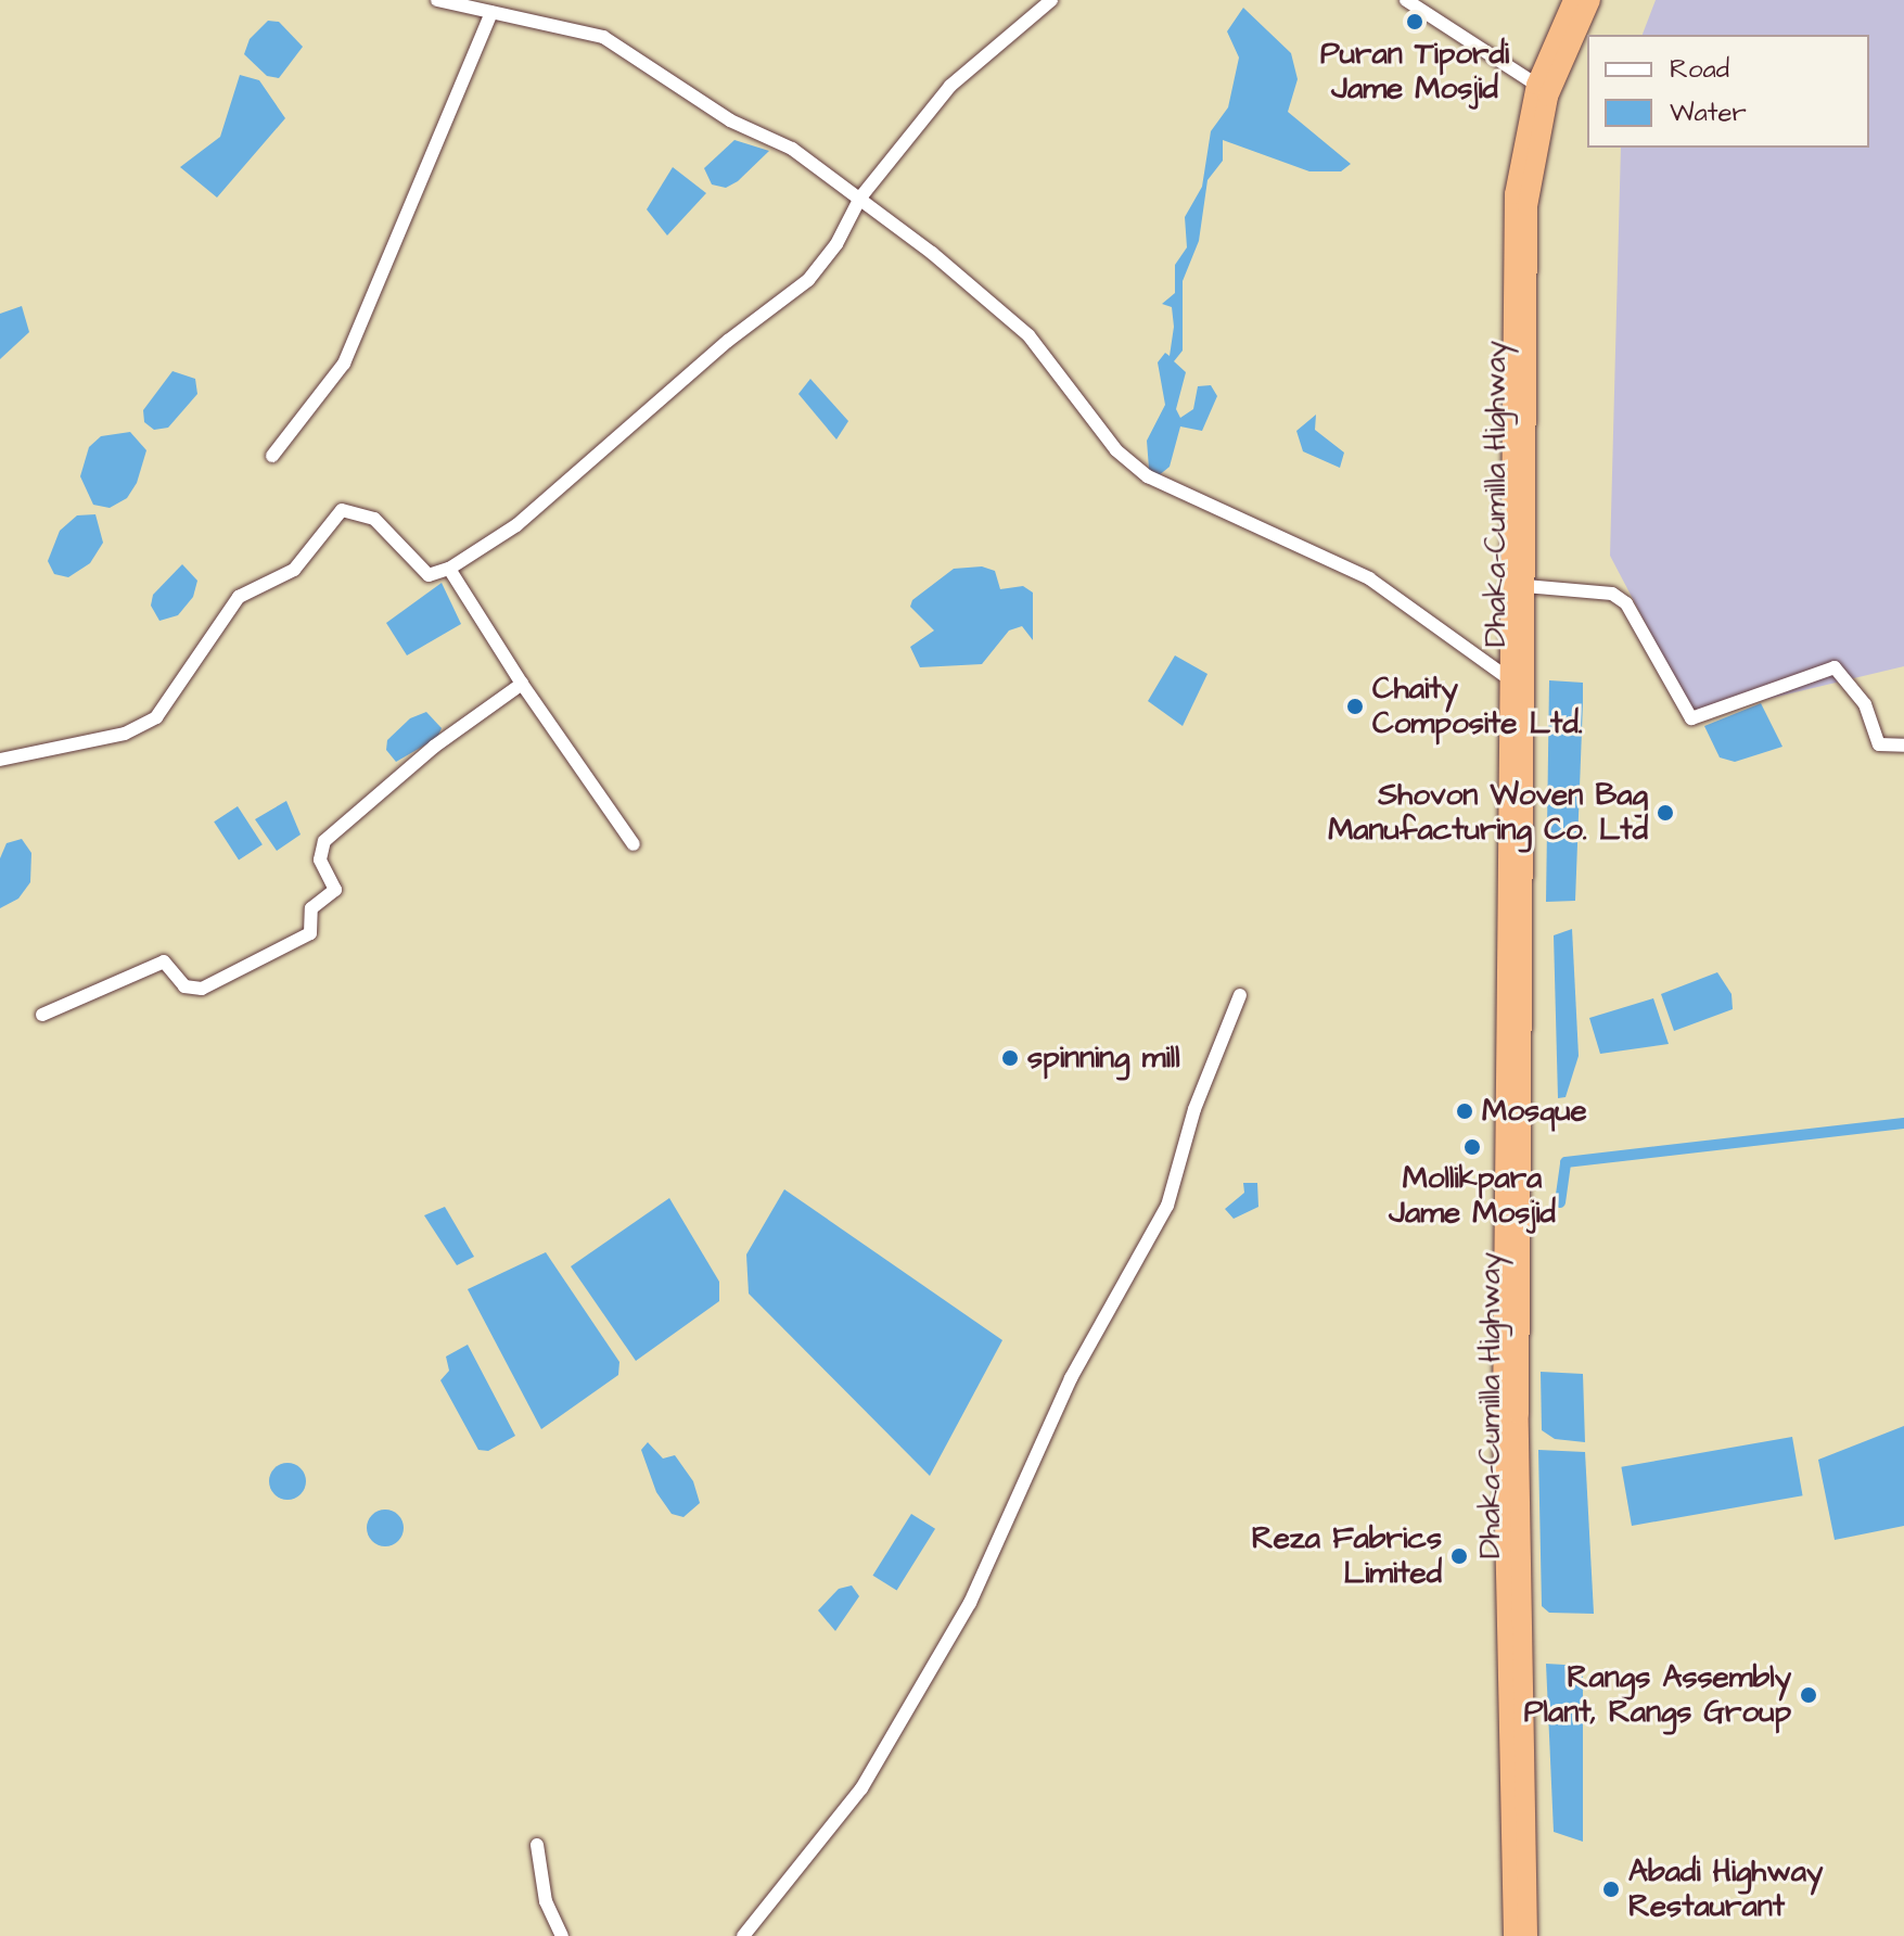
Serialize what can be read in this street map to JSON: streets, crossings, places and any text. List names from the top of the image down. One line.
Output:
{"streets":{"highway":["Dhaka–Cumilla Highway"]},"places":["Puran Tipordi Jame Mosjid","Chaity Composite Ltd.","Shovon Woven Bag Manufacturing Co. Ltd","spinning mill","Mosque","Mollikpara Jame Mosjid","Reza Fabrics Limited","Rangs Assembly Plant, Rangs Group","Abadi Highway Restaurant"],"legend":["Road","Water"]}
